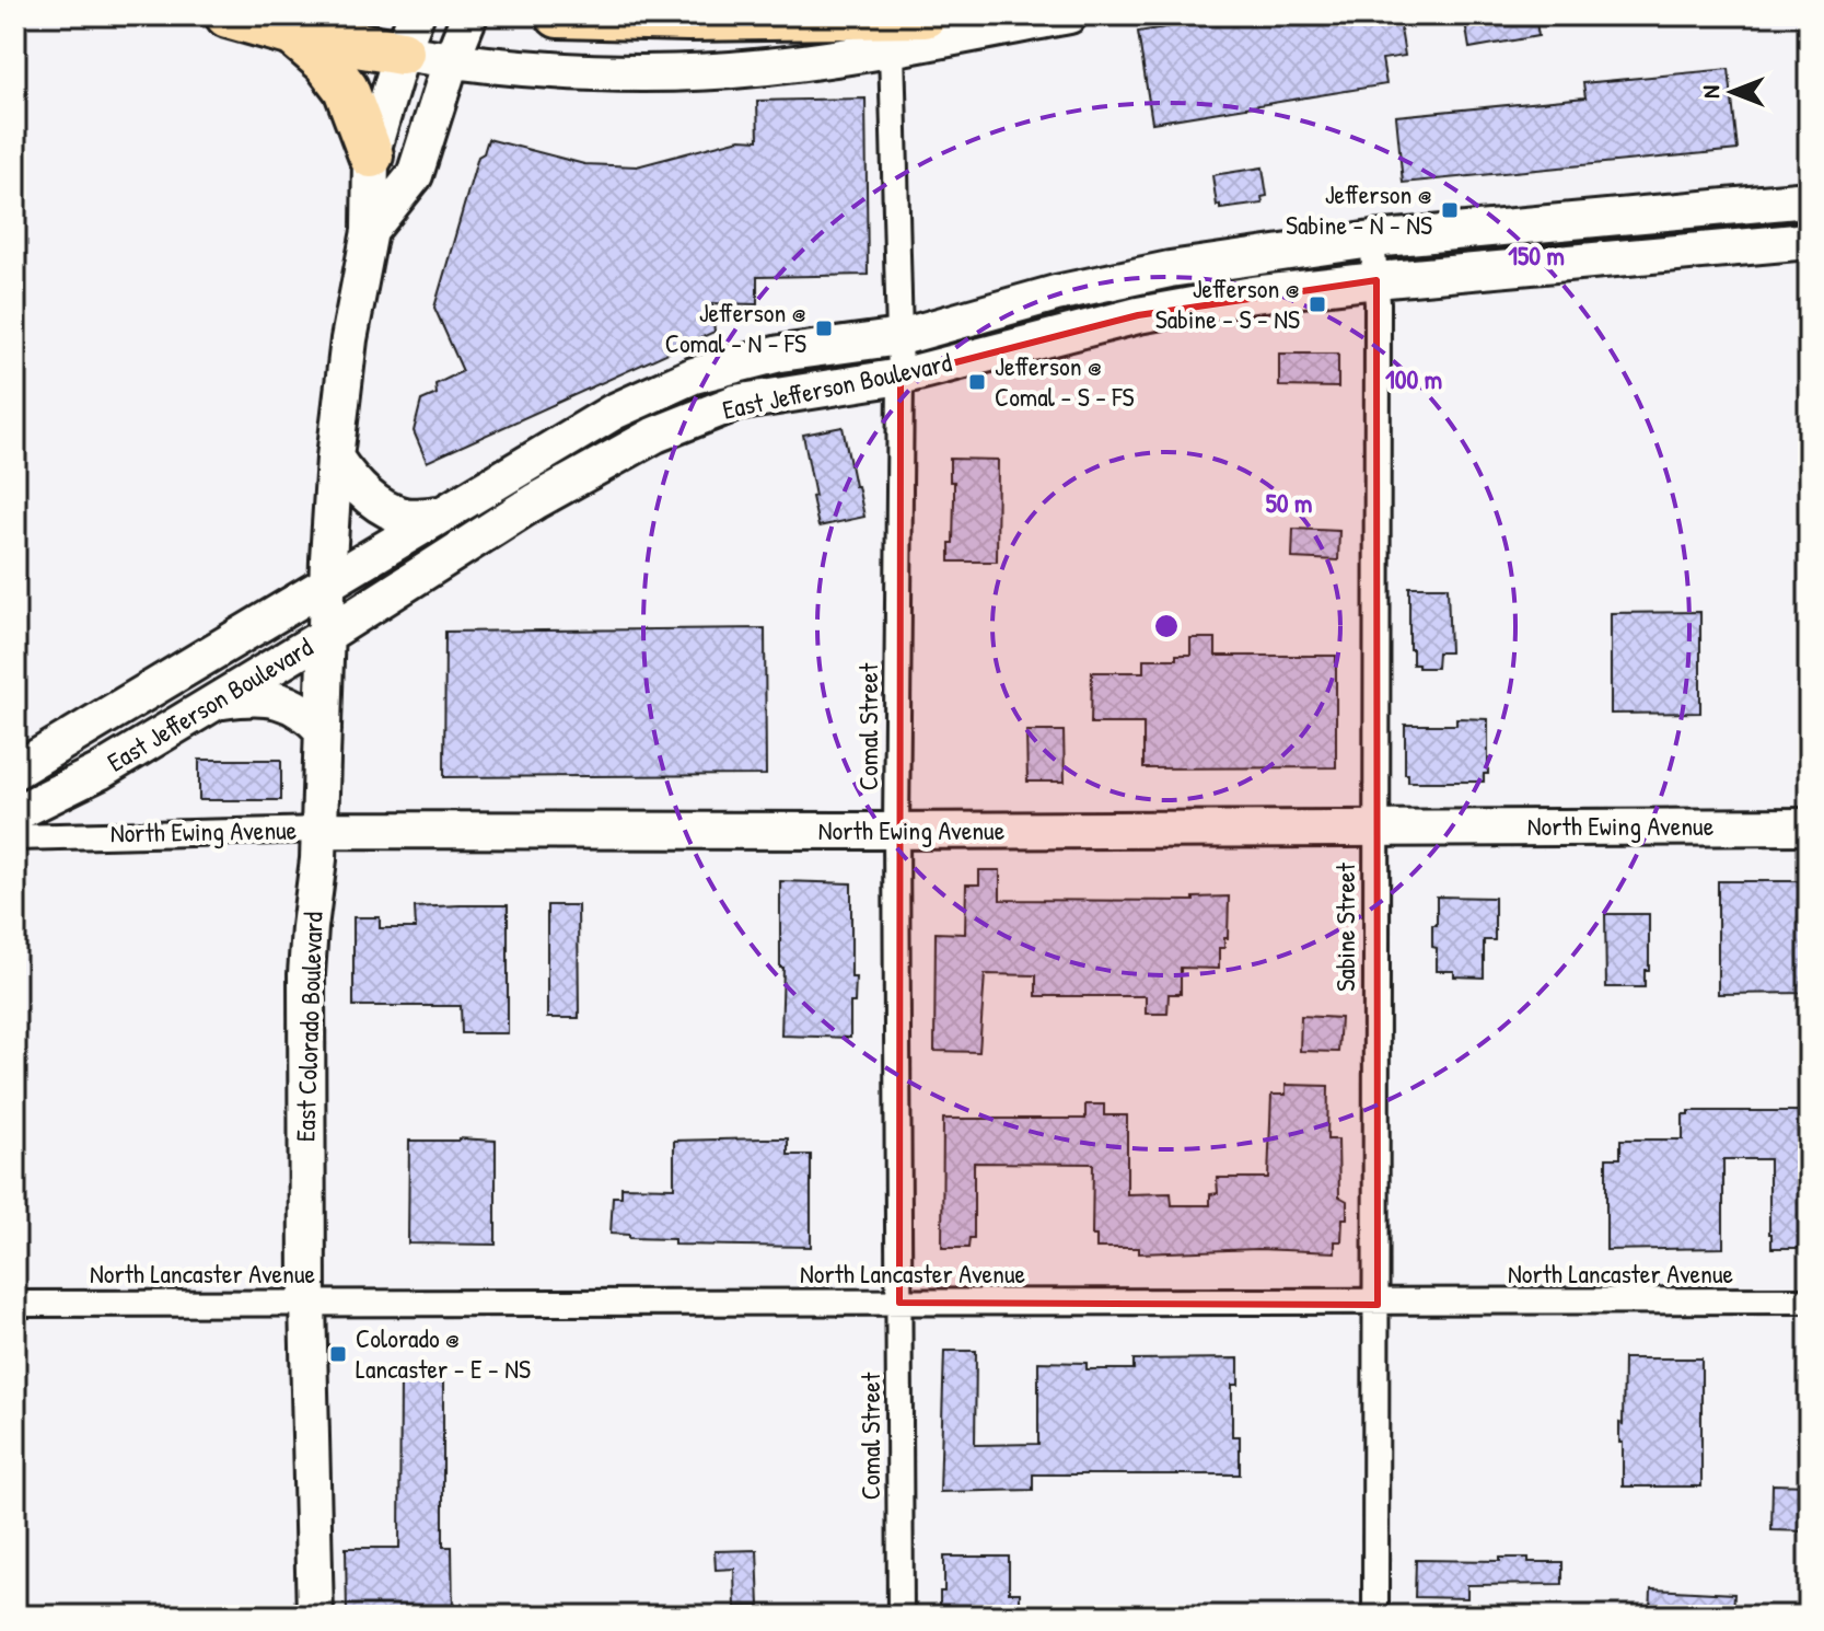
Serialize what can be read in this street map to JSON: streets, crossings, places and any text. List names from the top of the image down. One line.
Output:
{"streets":{"main road":["East Jefferson Boulevard","North Ewing Avenue","East Colorado Boulevard"],"street":["Comal Street","Sabine Street","North Lancaster Avenue"]},"crossings":[["East Jefferson Boulevard","Comal Street"],["East Jefferson Boulevard","Sabine Street"],["East Jefferson Boulevard","East Colorado Boulevard"],["Comal Street","North Ewing Avenue"],["Comal Street","North Lancaster Avenue"],["North Ewing Avenue","Sabine Street"],["North Ewing Avenue","East Colorado Boulevard"],["Sabine Street","North Lancaster Avenue"],["East Colorado Boulevard","North Lancaster Avenue"]],"places":{"transit":["Jefferson @ Sabine - N - NS","Jefferson @ Sabine - S - NS","Jefferson @ Comal - N - FS","Jefferson @ Comal - S - FS","Colorado @ Lancaster - E - NS"]},"north":"left","rings":["150 m","100 m","50 m"]}
